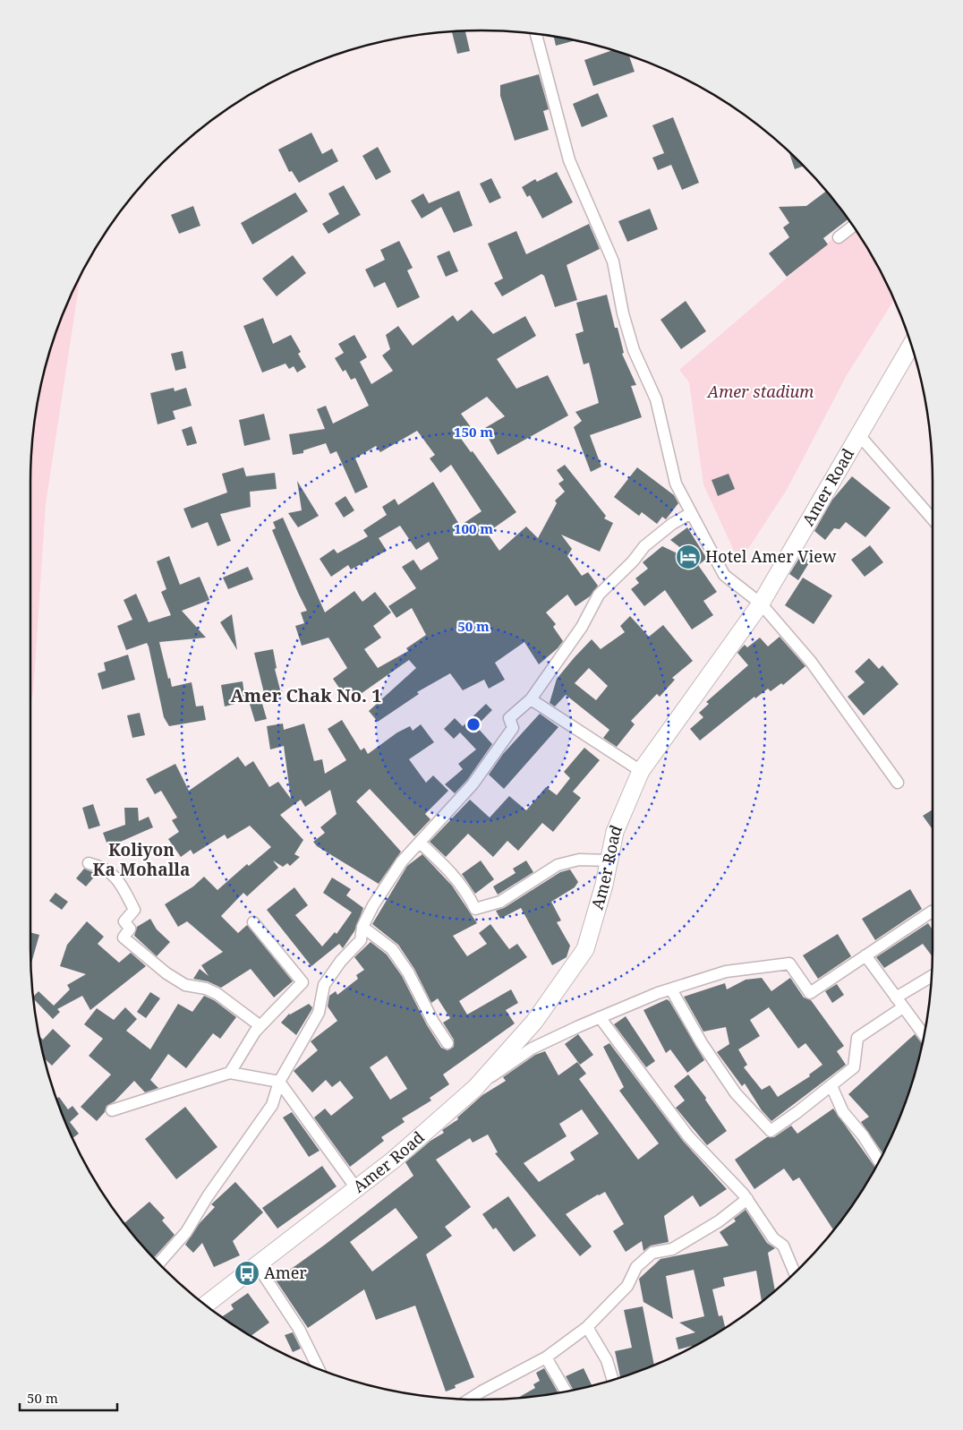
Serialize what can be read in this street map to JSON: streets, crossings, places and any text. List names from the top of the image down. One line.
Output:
{"streets":{"main road":["Amer Road"]},"districts":["Amer Chak No. 1","Koliyon Ka Mohalla"],"parks":["Amer stadium"],"places":{"hotel":["Hotel Amer View"],"bus stop":["Amer"]},"scale_bar":"50 m","rings":["150 m","100 m","50 m"]}
